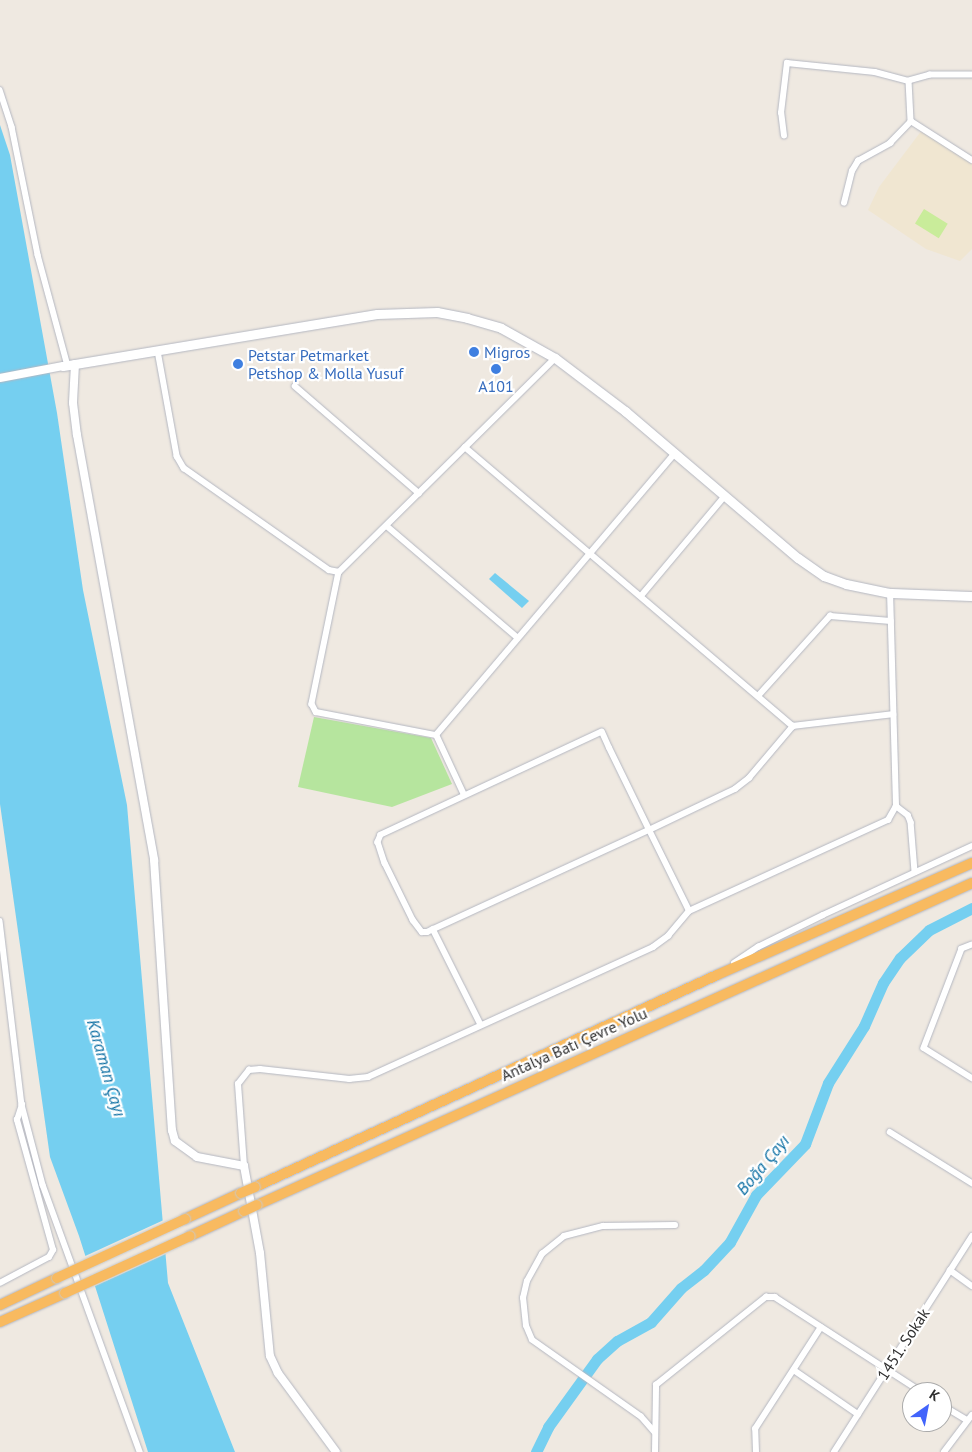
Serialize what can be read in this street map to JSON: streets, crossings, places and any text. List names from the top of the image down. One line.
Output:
{"streets":{"highway":["Antalya Batı Çevre Yolu"],"street":["1451. Sokak"]},"water":["Karaman Çayı","Boğa Çayı"],"places":["Migros","Petstar Petmarket Petshop & Molla Yusuf","A101"],"north":"top right"}
